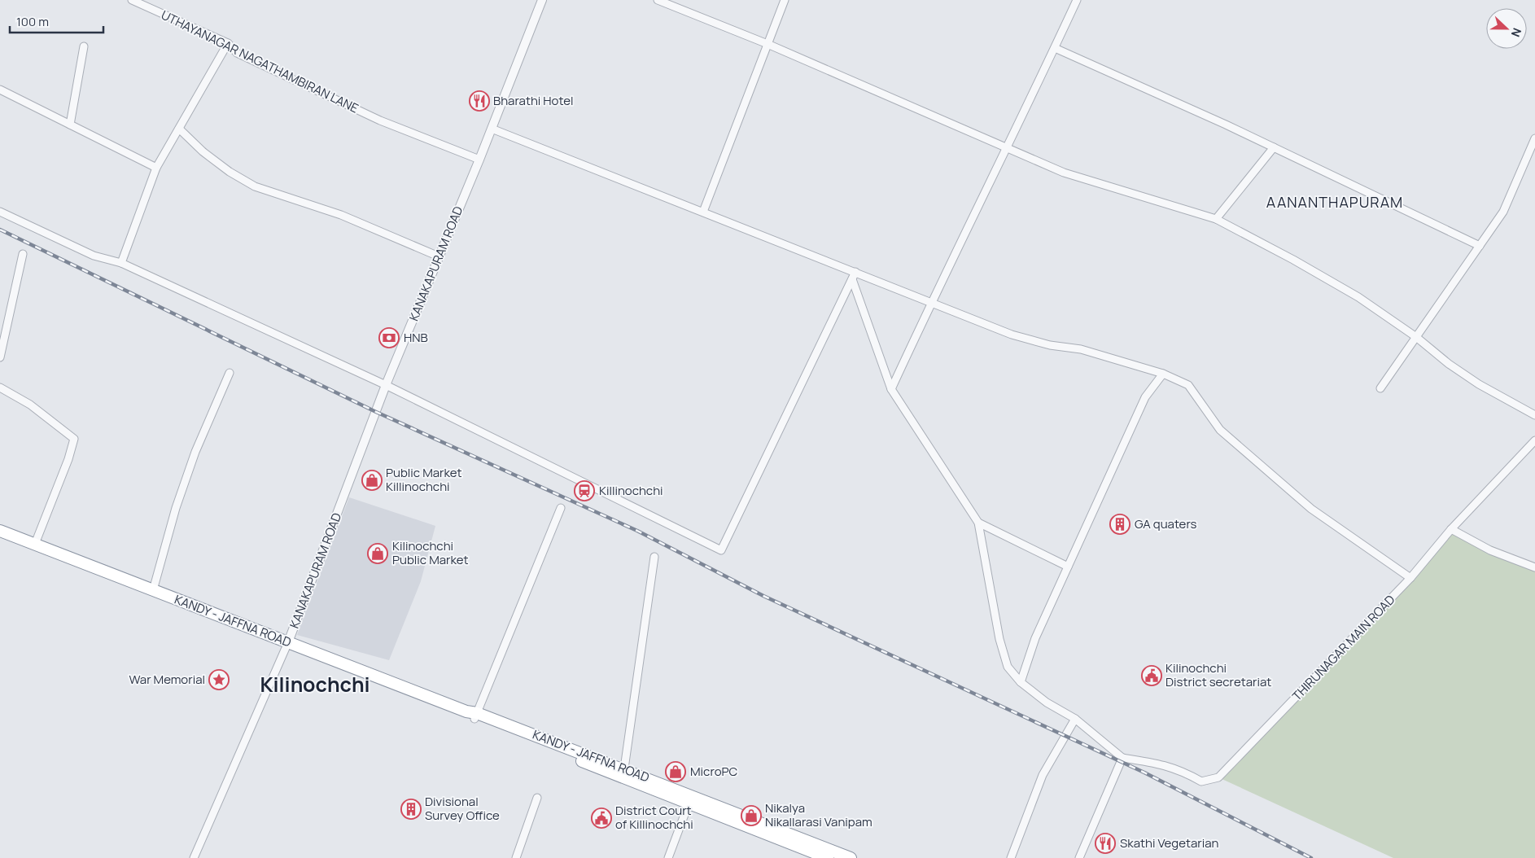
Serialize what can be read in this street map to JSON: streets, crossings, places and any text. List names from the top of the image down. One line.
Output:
{"streets":{"highway":["KANDY - JAFFNA ROAD"],"street":["UTHAYANAGAR NAGATHAMBIRAN LANE","KANAKAPURAM ROAD","THIRUNAGAR MAIN ROAD"]},"crossings":[["UTHAYANAGAR NAGATHAMBIRAN LANE","KANAKAPURAM ROAD"],["KANAKAPURAM ROAD","KANDY - JAFFNA ROAD"]],"districts":["AANANTHAPURAM","Kilinochchi"],"places":{"restaurant":["Bharathi Hotel","Skathi Vegetarian"],"bank":["HNB"],"shop":["Public Market Killinochchi","Kilinochchi Public Market","MicroPC","Nikalya Nikallarasi Vanipam"],"station":["Killinochchi"],"building":["GA quaters","Divisional Survey Office"],"public building":["Kilinochchi District secretariat","District Court of Killinochchi"],"place":["War Memorial"]},"scale_bar":"100 m","north":"right"}
